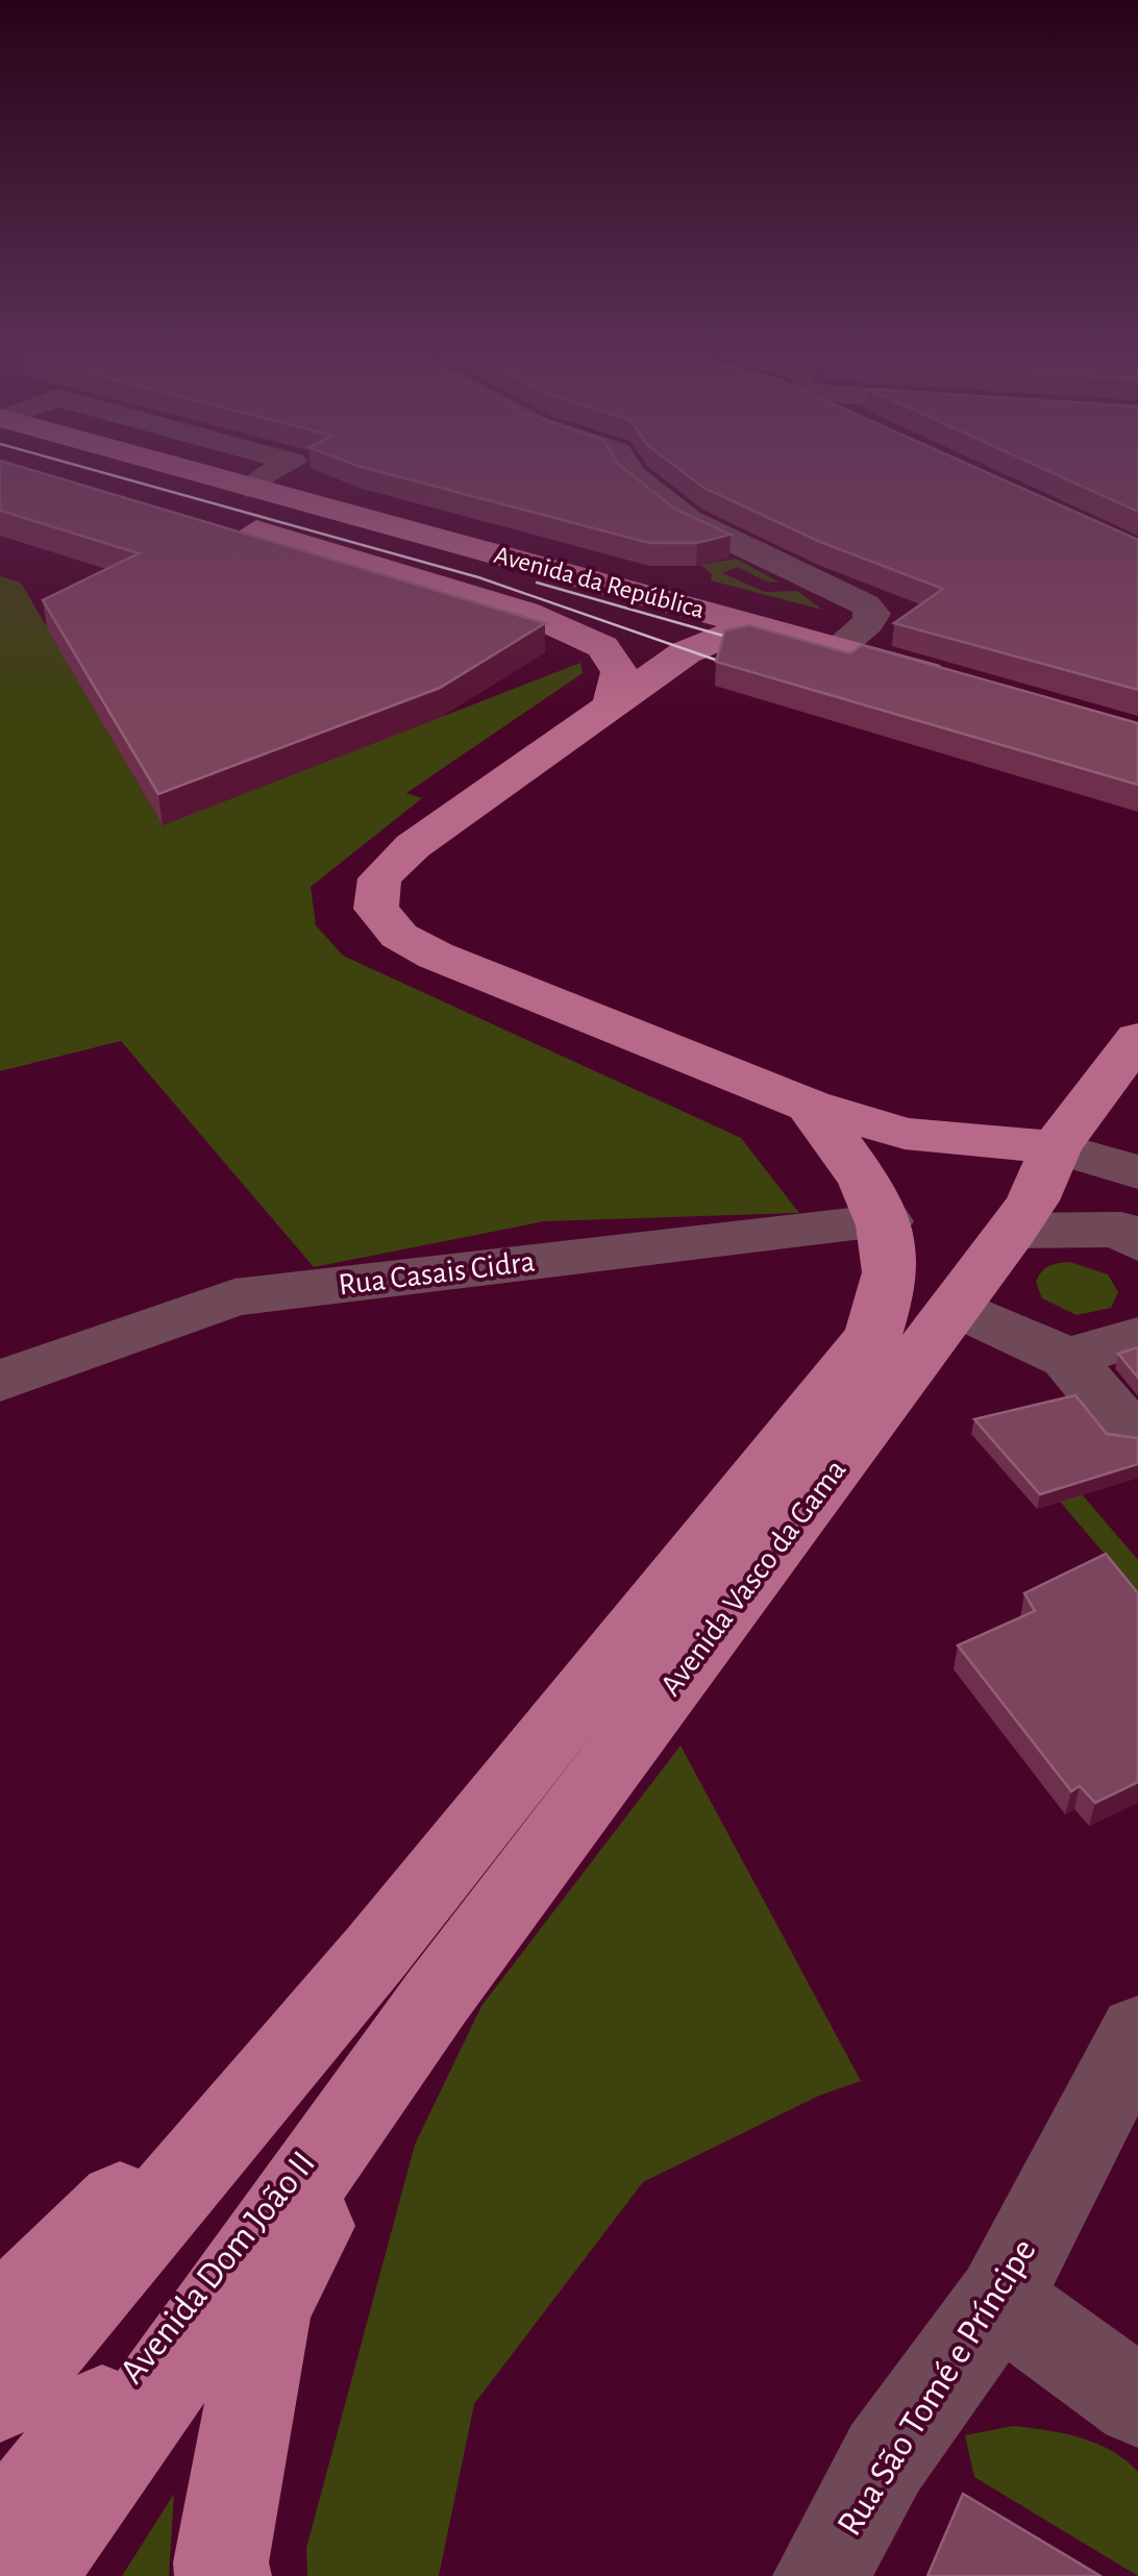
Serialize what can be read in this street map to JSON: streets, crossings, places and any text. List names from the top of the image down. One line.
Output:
{"streets":{"main road":["Avenida da República","Avenida Vasco da Gama","Avenida Dom João II"],"street":["Rua Casais Cidra","Rua São Tomé e Príncipe"]},"crossings":[["Rua Casais Cidra","Avenida Vasco da Gama"],["Avenida Vasco da Gama","Avenida Dom João II"]]}
